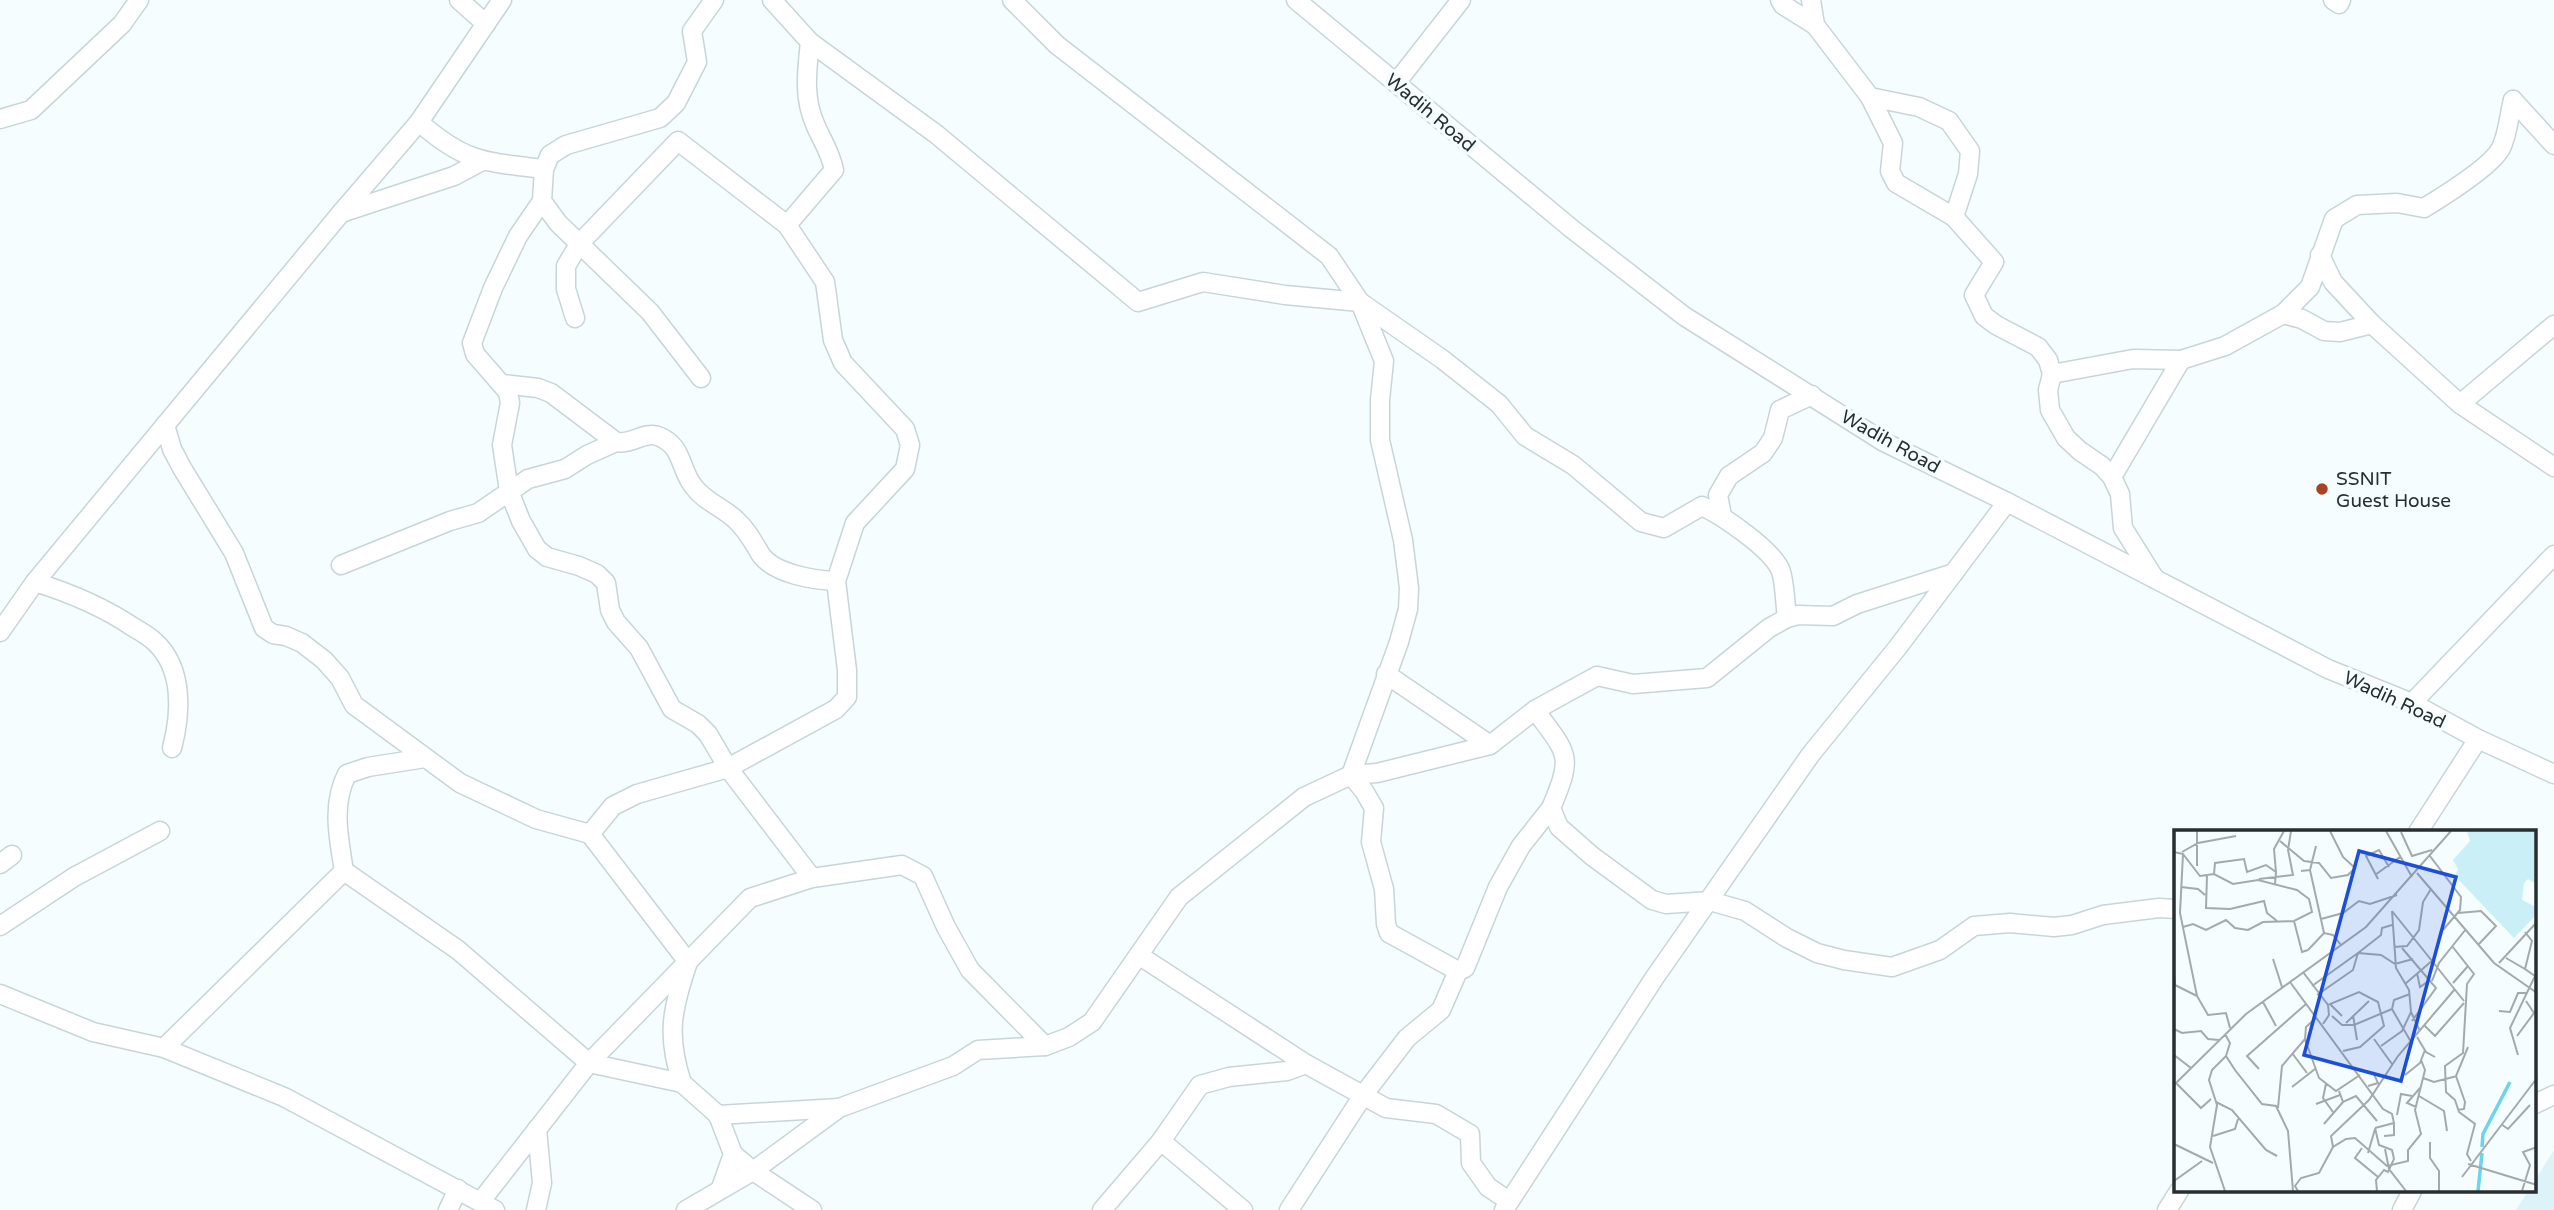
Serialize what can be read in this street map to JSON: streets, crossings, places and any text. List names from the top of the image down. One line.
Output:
{"streets":{"street":["Wadih Road"]},"places":["SSNIT Guest House"]}
